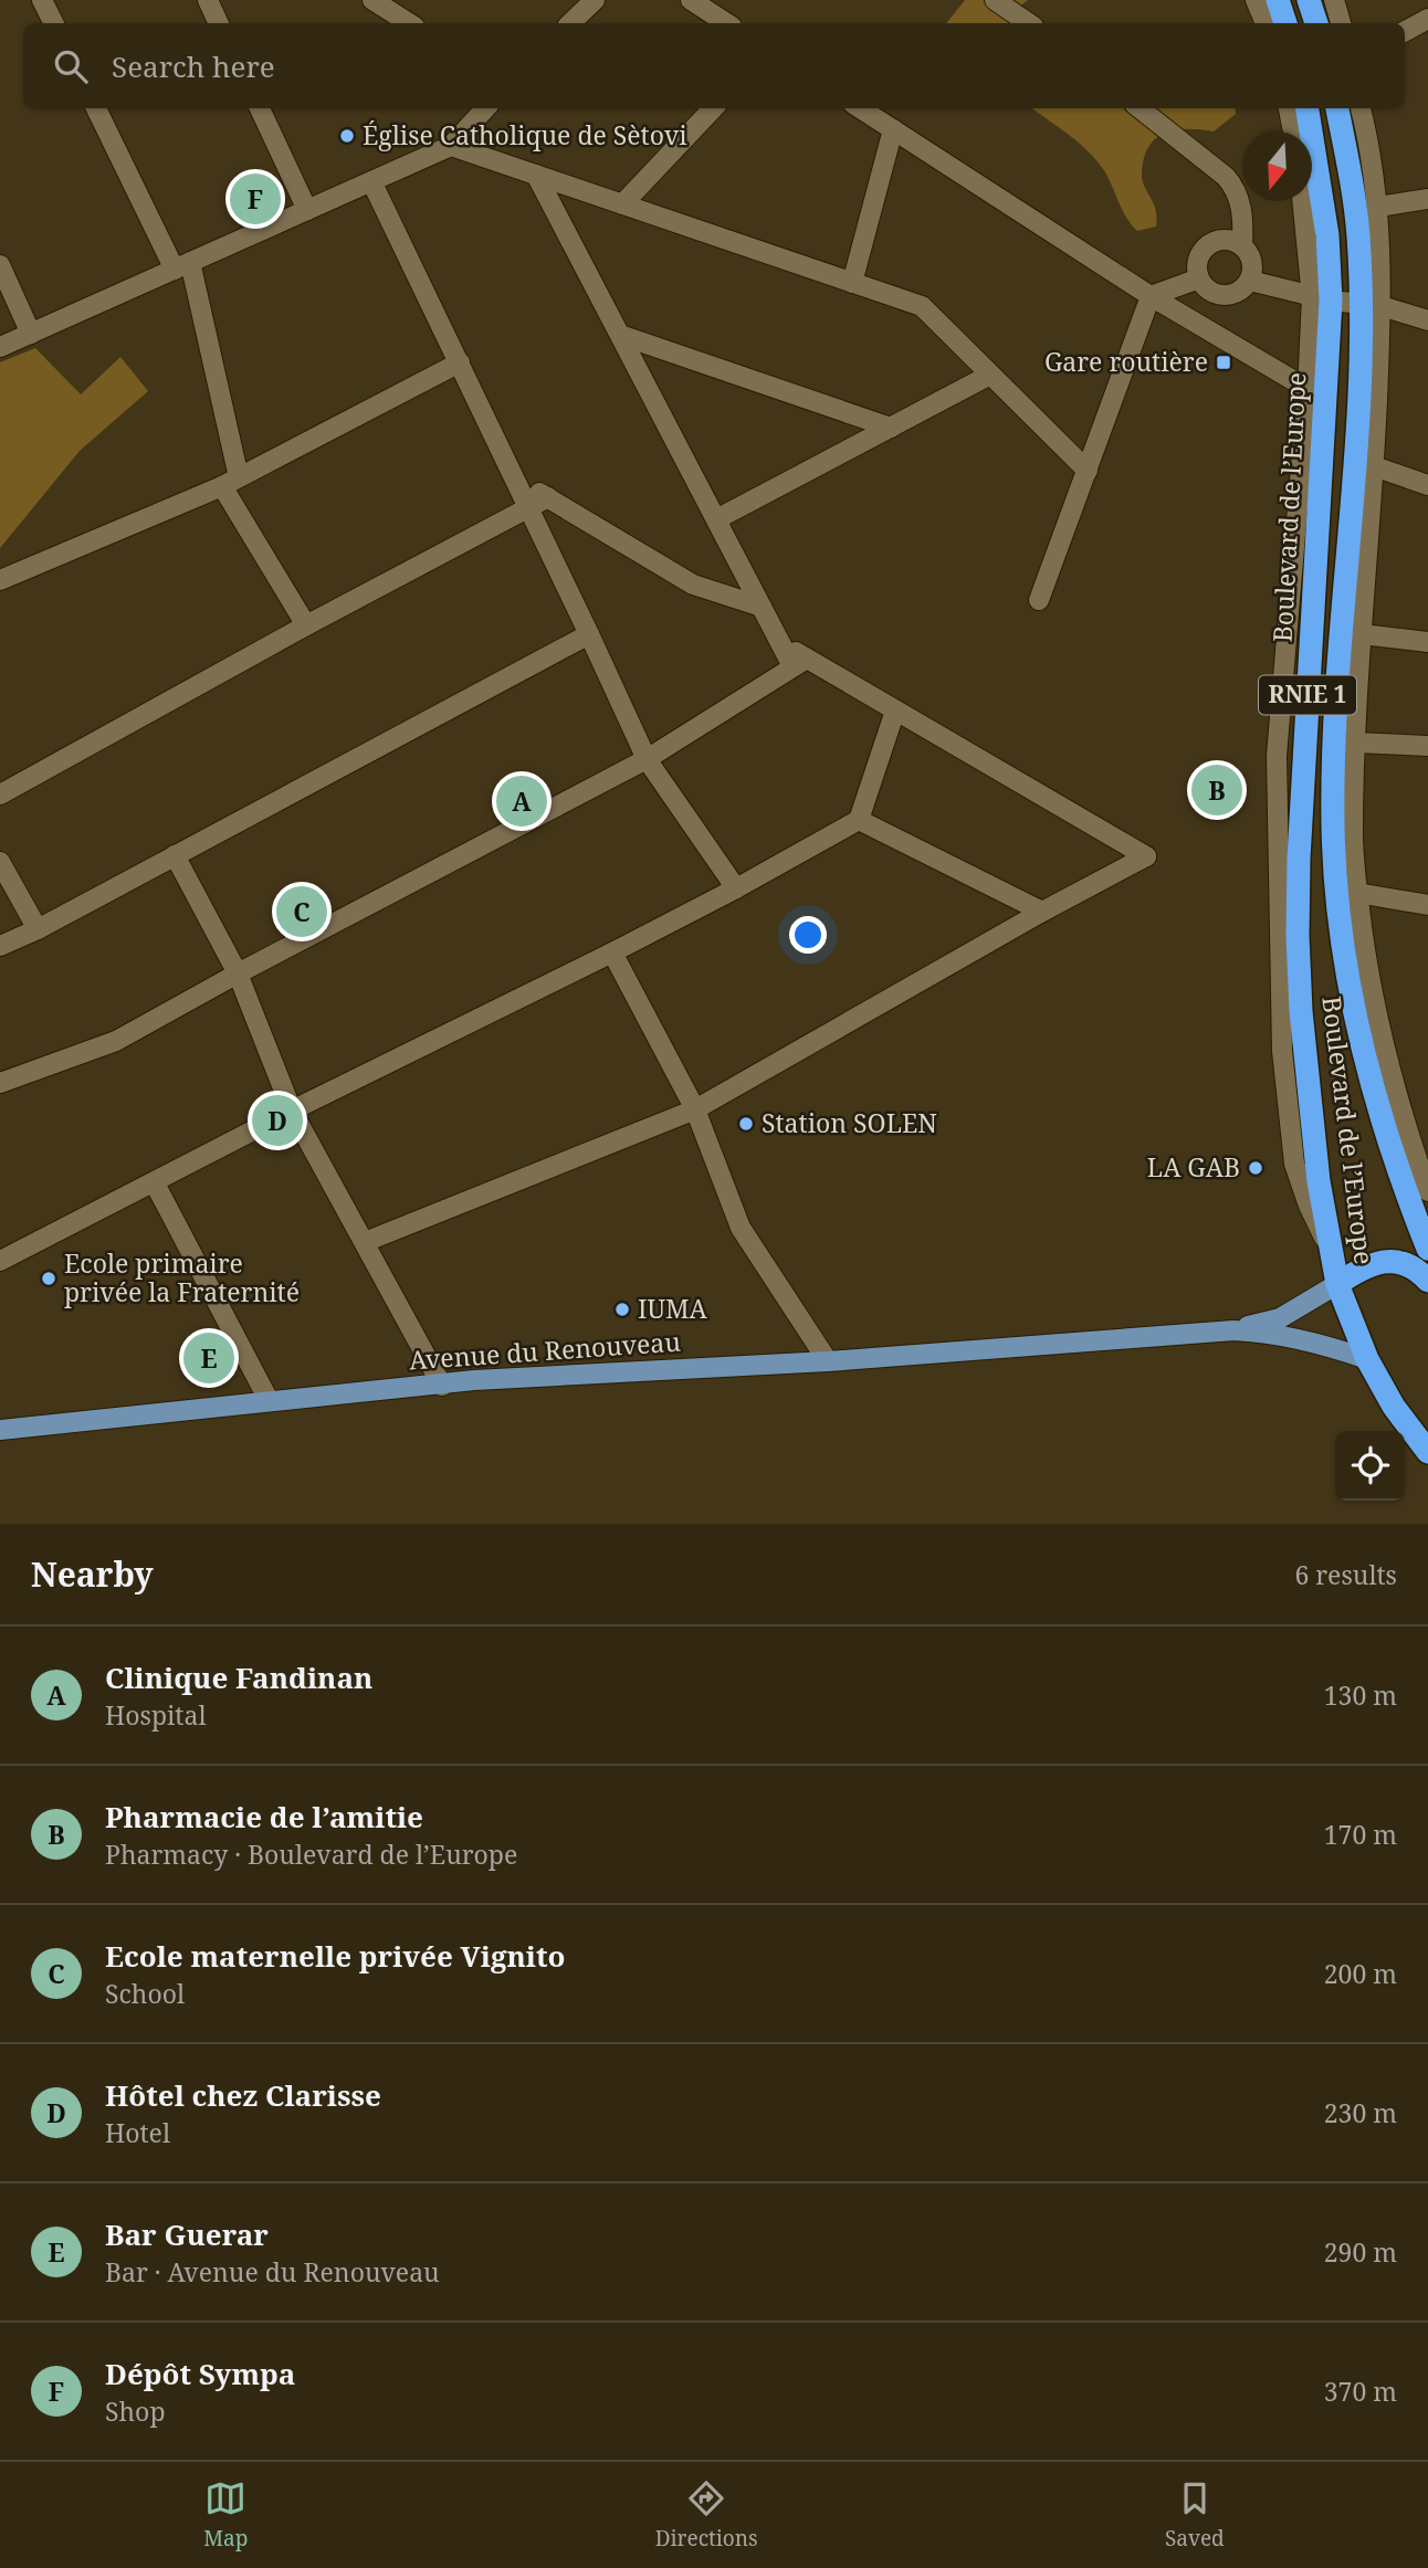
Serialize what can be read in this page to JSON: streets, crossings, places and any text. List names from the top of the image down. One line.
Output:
{"streets":{"highway":["Boulevard de l’Europe","RNIE 1"],"main road":["Avenue du Renouveau"]},"crossings":[["Boulevard de l’Europe","RNIE 1"],["Boulevard de l’Europe","Avenue du Renouveau"],["RNIE 1","Avenue du Renouveau"]],"places":{"other":["Église Catholique de Sètovi","Station SOLEN","LA GAB","Ecole primaire privée la Fraternité","IUMA"],"transit":["Gare routière"]},"north":"bottom","page":{"search":"Search here","pins":["F","B","A","C","D","E"],"heading":["Nearby","6 results"],"list":[{"mark":"A","name":"Clinique Fandinan","note":"Hospital","value":"130 m"},{"mark":"B","name":"Pharmacie de l’amitie","note":"Pharmacy · Boulevard de l’Europe","value":"170 m"},{"mark":"C","name":"Ecole maternelle privée Vignito","note":"School","value":"200 m"},{"mark":"D","name":"Hôtel chez Clarisse","note":"Hotel","value":"230 m"},{"mark":"E","name":"Bar Guerar","note":"Bar · Avenue du Renouveau","value":"290 m"},{"mark":"F","name":"Dépôt Sympa","note":"Shop","value":"370 m"}],"nav":["Map","Directions","Saved"]}}
